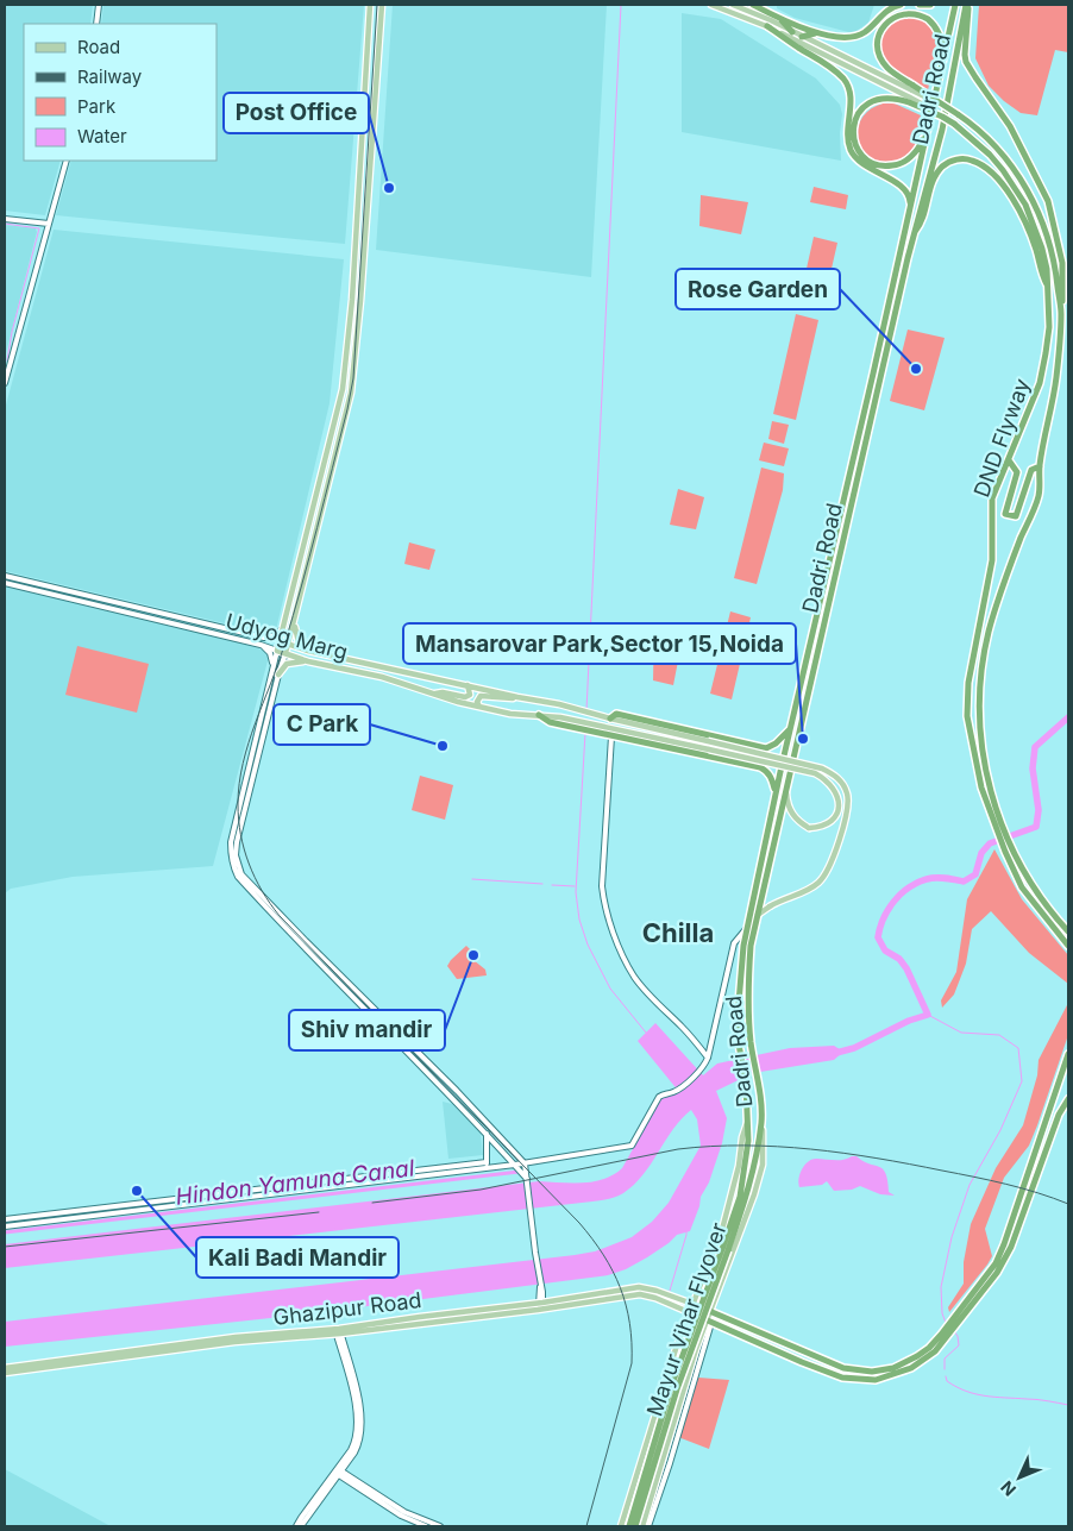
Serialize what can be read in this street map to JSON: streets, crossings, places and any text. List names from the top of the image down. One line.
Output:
{"streets":{"highway":["Dadri Road","DND Flyway","Mayur Vihar Flyover"],"main road":["Udyog Marg","Ghazipur Road"]},"crossings":[["Dadri Road","DND Flyway"],["Dadri Road","Udyog Marg"],["Dadri Road","Mayur Vihar Flyover"]],"districts":["Chilla"],"water":["Hindon Yamuna Canal"],"places":["Post Office","Rose Garden","Mansarovar Park,Sector 15,Noida","C Park","Shiv mandir","Kali Badi Mandir"],"legend":["Road","Railway","Park","Water"],"north":"bottom left"}
